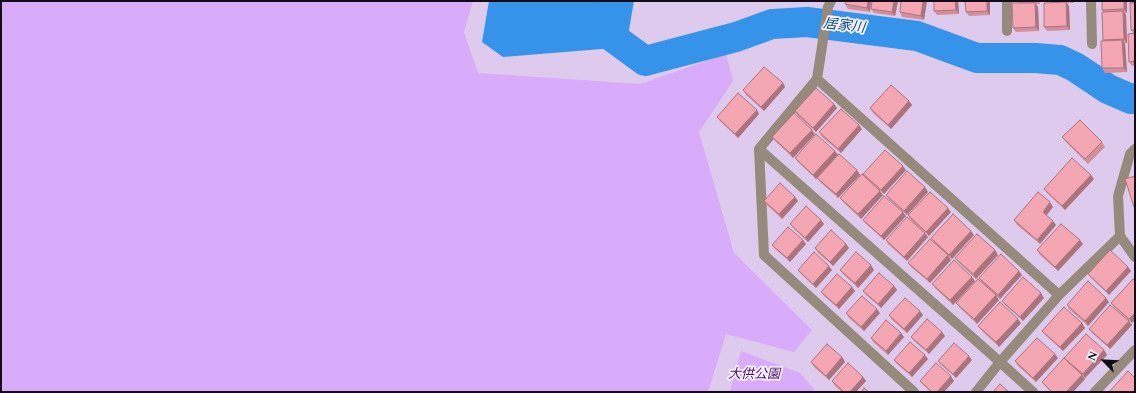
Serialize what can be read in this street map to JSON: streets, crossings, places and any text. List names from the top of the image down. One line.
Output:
{"water":["居家川"],"parks":["大供公園"],"north":"top left"}
